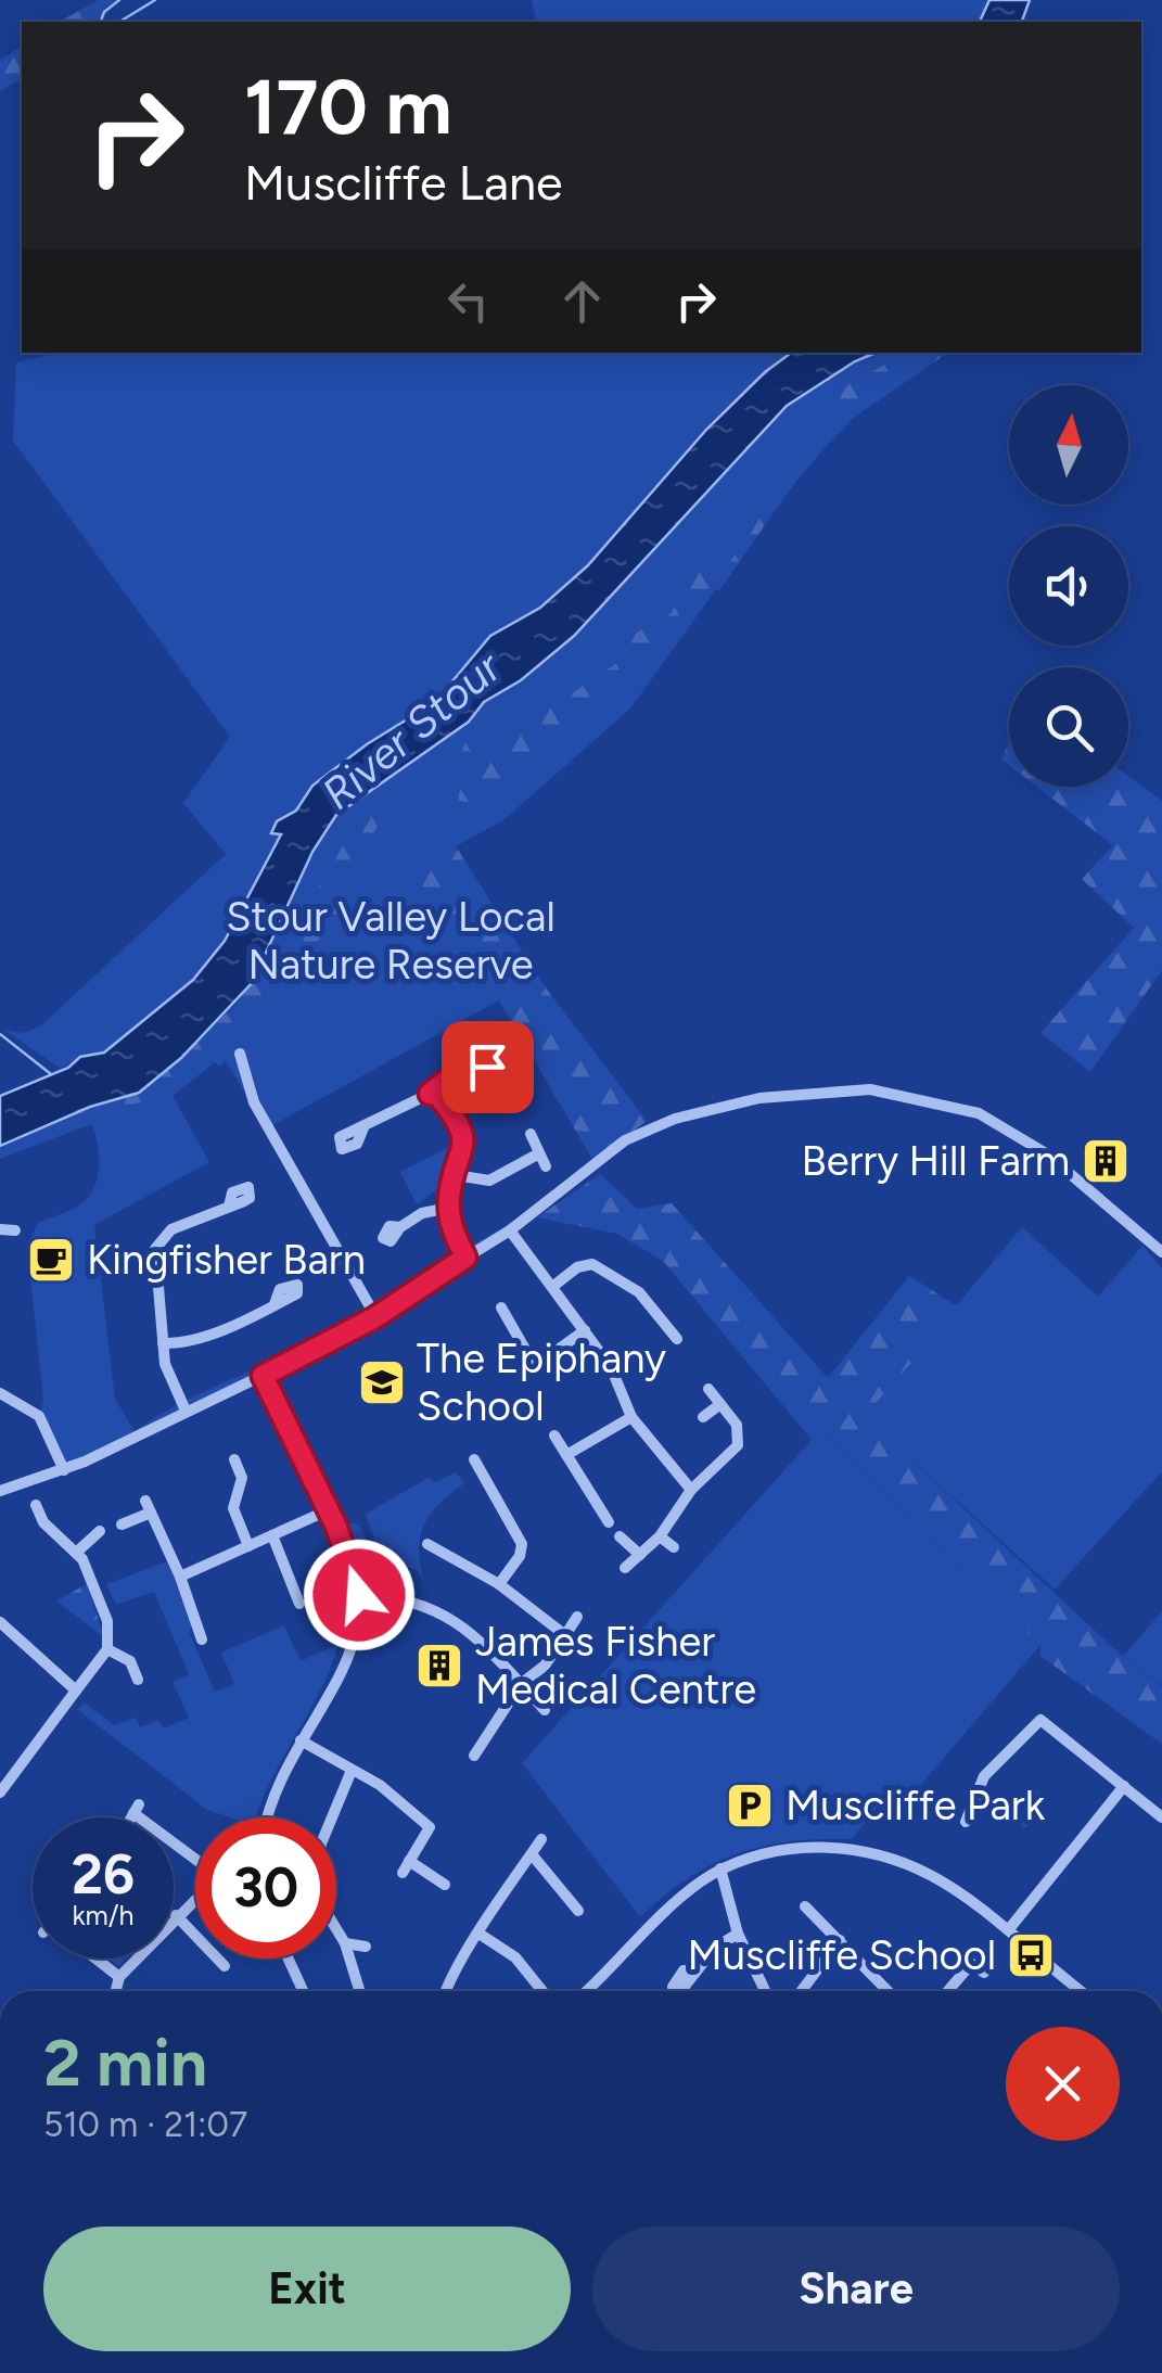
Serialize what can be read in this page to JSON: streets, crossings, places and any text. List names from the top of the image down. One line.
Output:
{"water":["River Stour"],"parks":["Stour Valley Local Nature Reserve"],"places":{"building":["Berry Hill Farm","James Fisher Medical Centre"],"cafe":["Kingfisher Barn"],"school or university":["The Epiphany School"],"parking":["Muscliffe Park"],"bus stop":["Muscliffe School"]},"north":"top","page":{"turn":["170 m","Muscliffe Lane"],"speed":"26 km/h","limit":"30","heading":["2 min","510 m · 21:07"],"buttons":["Exit","Share"]}}
